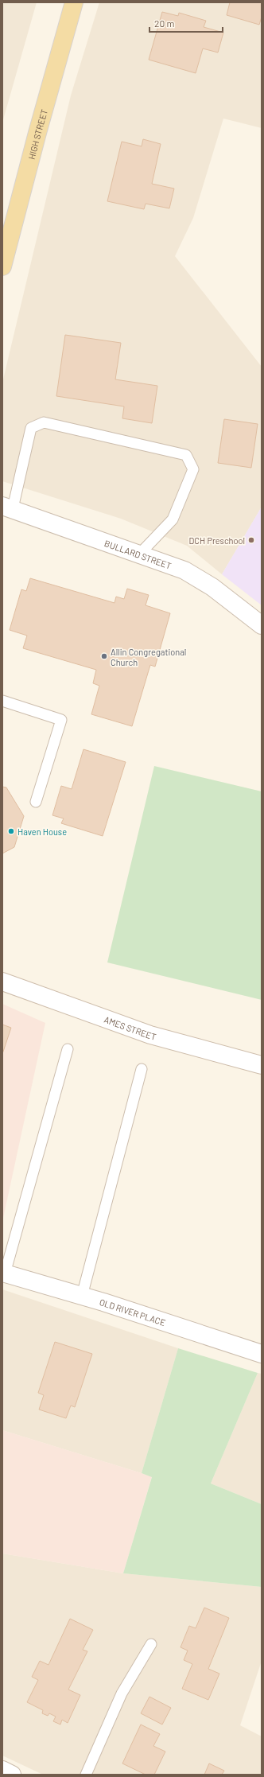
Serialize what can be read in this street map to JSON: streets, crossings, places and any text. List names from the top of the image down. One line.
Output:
{"streets":{"main road":["HIGH STREET"],"street":["BULLARD STREET","AMES STREET","OLD RIVER PLACE"]},"places":["DCH Preschool","Allin Congregational Church","Haven House"],"scale_bar":"20 m"}
